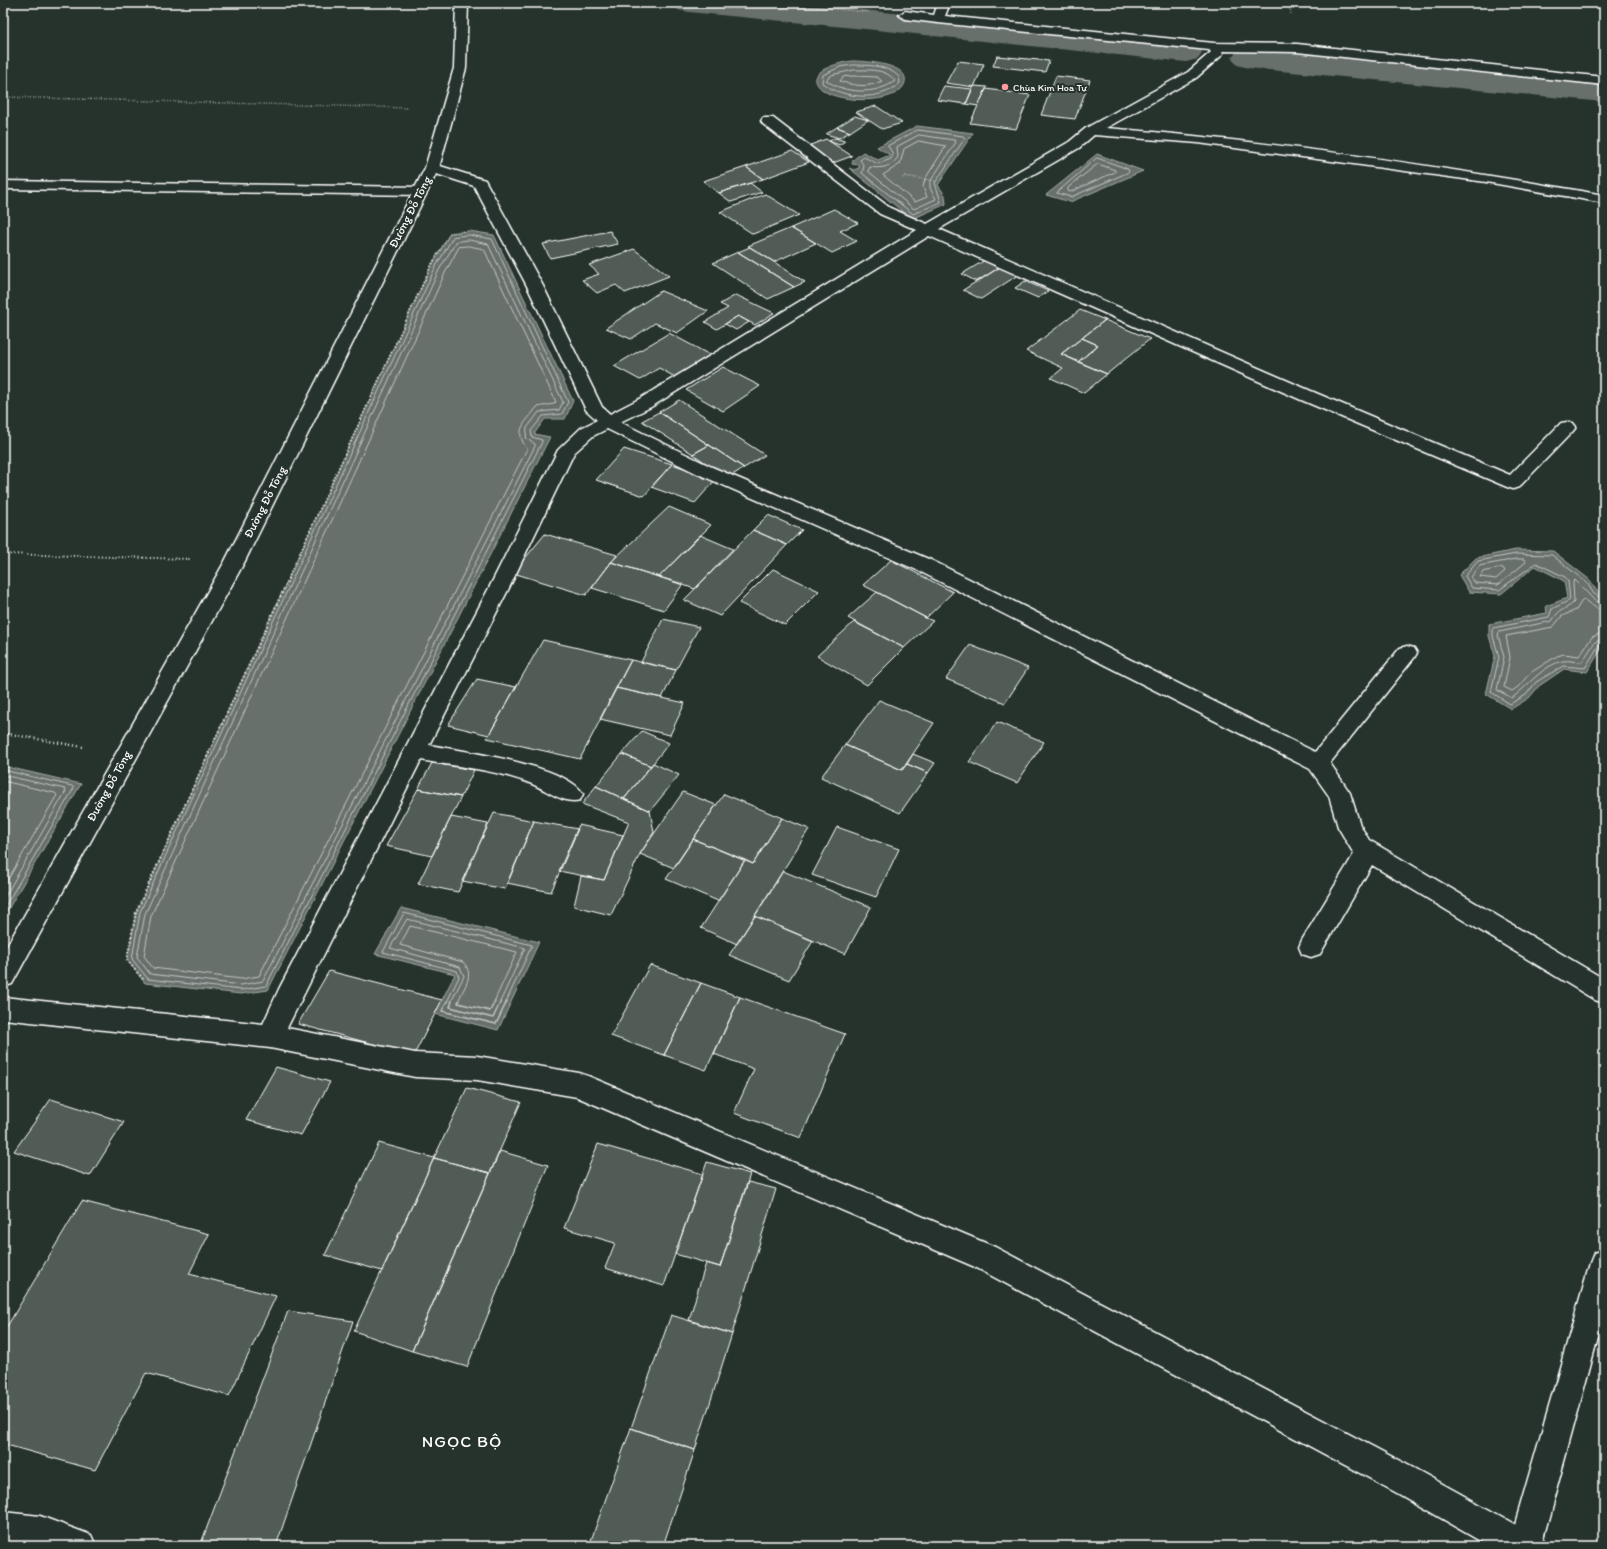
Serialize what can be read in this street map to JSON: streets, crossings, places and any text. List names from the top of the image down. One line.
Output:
{"streets":{"street":["Đường Đỗ Tông"]},"districts":["NGỌC BỘ"],"places":["Chùa Kim Hoa Tự"]}
